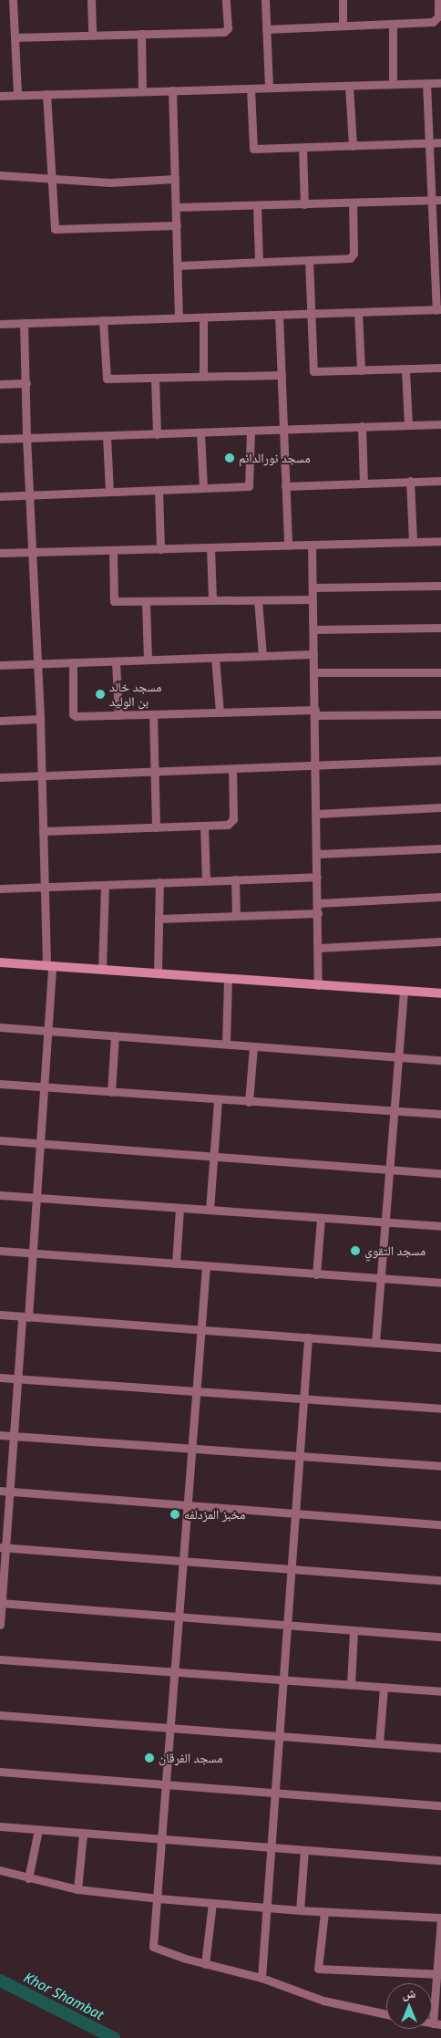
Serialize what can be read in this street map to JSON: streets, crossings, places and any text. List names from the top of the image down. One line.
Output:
{"water":["Khor Shambat"],"places":["مسجد نورالدائم","مسجد خالد بن الوليد","مسجد التقوي","مخبز المزدلفه","مسجد الفرقان"],"north":"top"}
